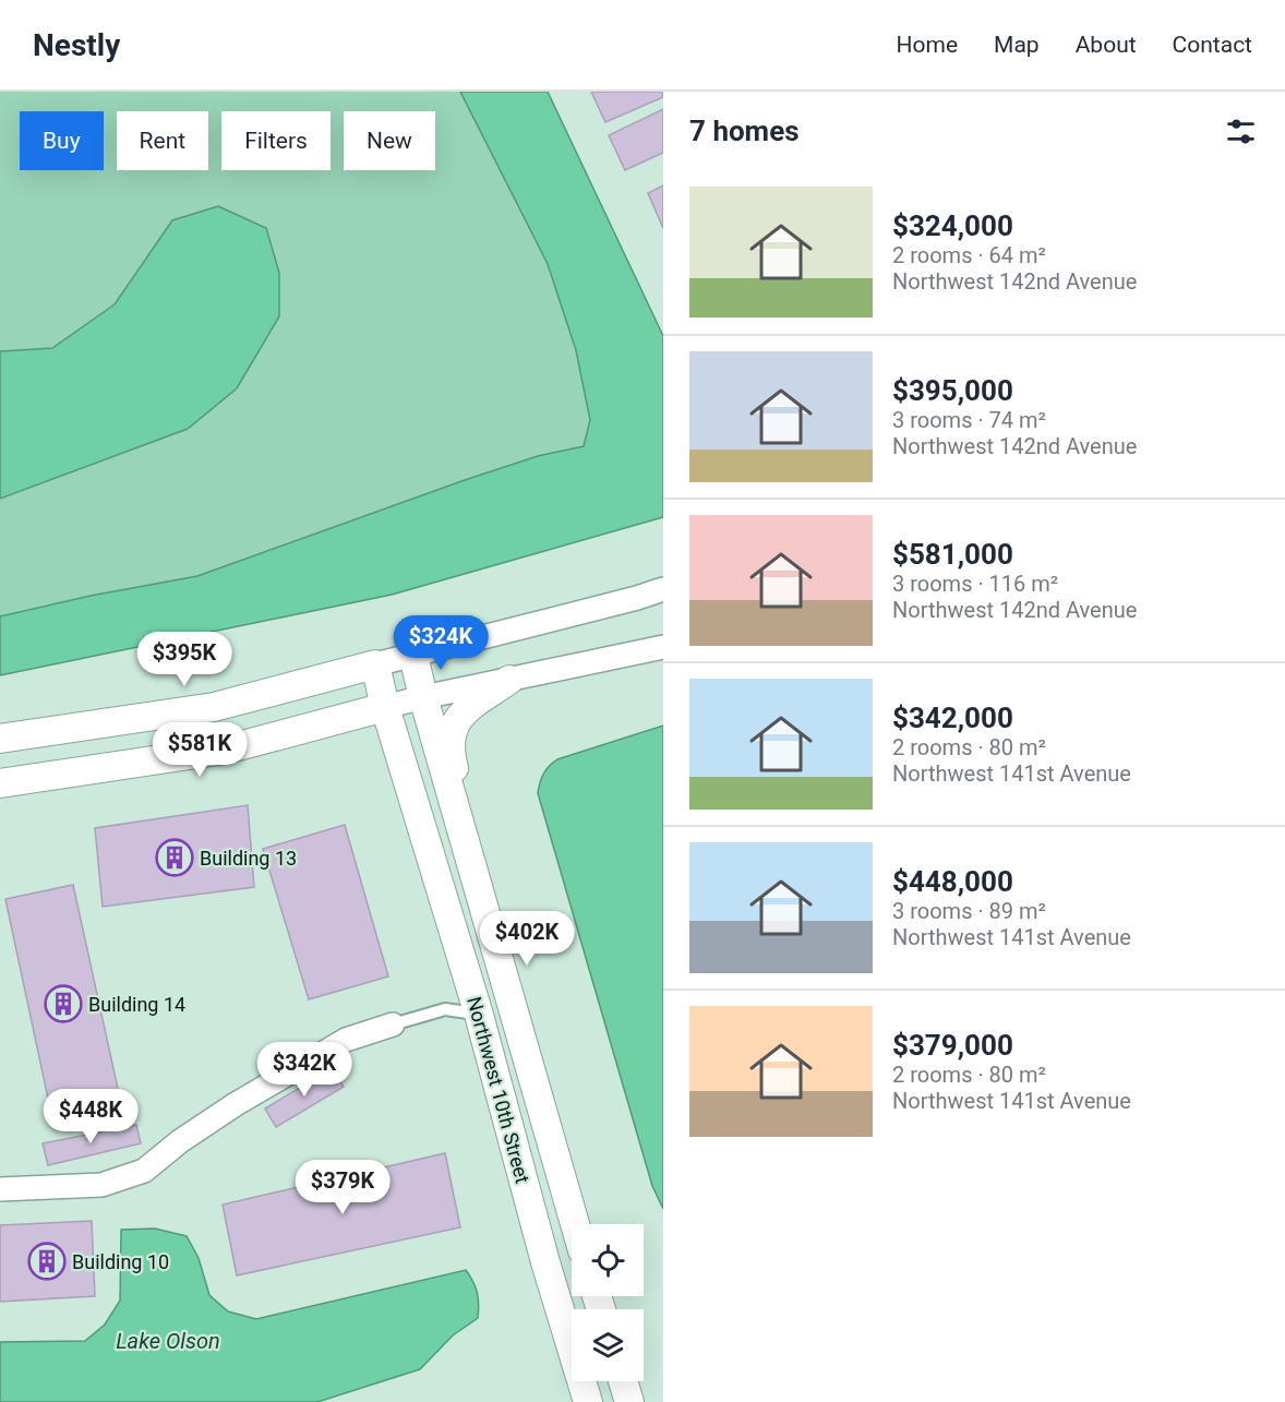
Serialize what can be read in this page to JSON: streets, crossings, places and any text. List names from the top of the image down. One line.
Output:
{"streets":{"street":["Northwest 10th Street"]},"water":["Lake Olson"],"places":{"building":["Building 13","Building 14","Building 10"]},"page":{"header":"Nestly","nav":["Home","Map","About","Contact"],"heading":"7 homes","chip":["Buy","Rent","Filters","New"],"list":[{"name":"$324,000","note":"2 rooms · 64 m² · Northwest 142nd Avenue"},{"name":"$395,000","note":"3 rooms · 74 m² · Northwest 142nd Avenue"},{"name":"$581,000","note":"3 rooms · 116 m² · Northwest 142nd Avenue"},{"name":"$342,000","note":"2 rooms · 80 m² · Northwest 141st Avenue"},{"name":"$448,000","note":"3 rooms · 89 m² · Northwest 141st Avenue"},{"name":"$379,000","note":"2 rooms · 80 m² · Northwest 141st Avenue"}],"price":["$324K","$395K","$581K","$402K","$342K","$448K","$379K"]}}
